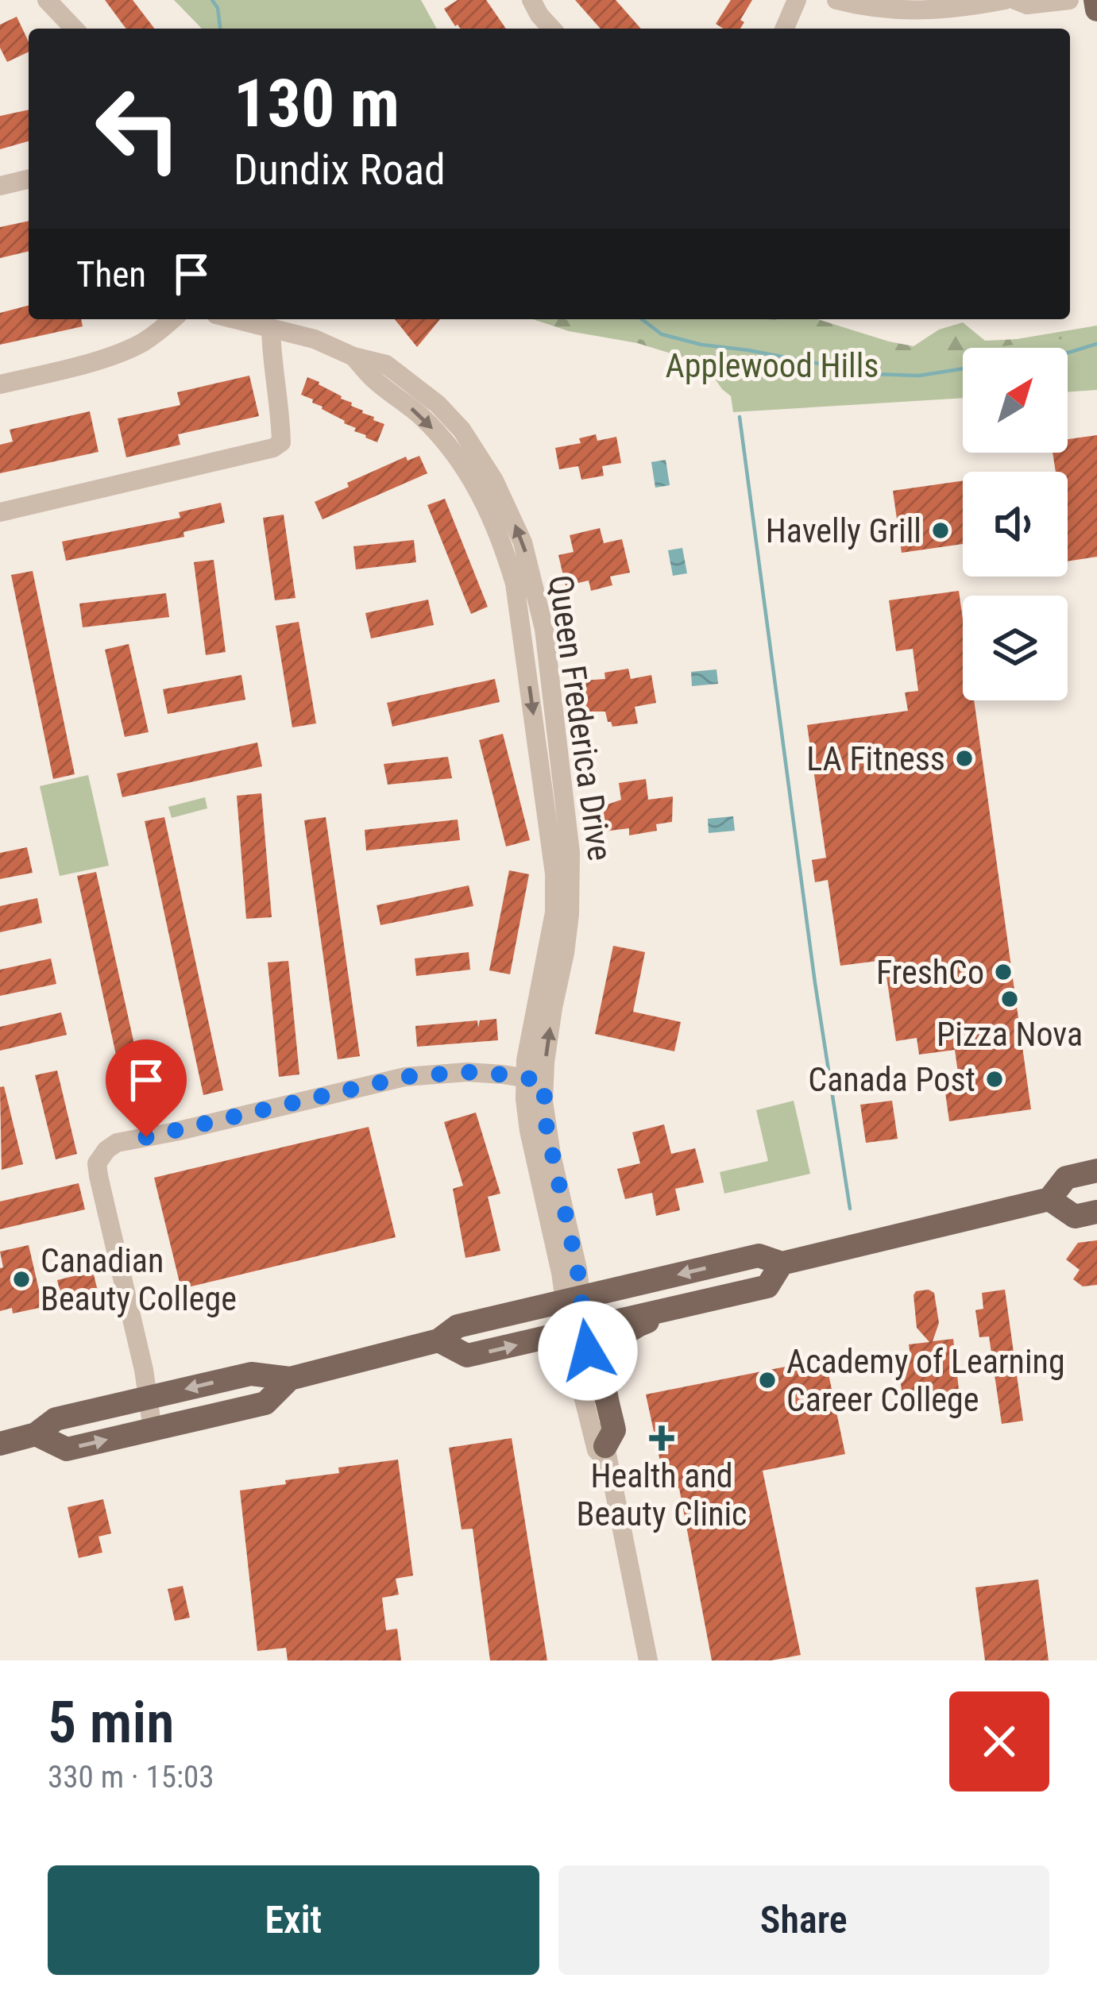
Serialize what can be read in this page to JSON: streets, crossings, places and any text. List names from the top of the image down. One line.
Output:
{"streets":{"street":["Queen Frederica Drive"]},"parks":["Applewood Hills"],"places":{"other":["Havelly Grill","LA Fitness","FreshCo","Pizza Nova","Canada Post","Canadian Beauty College","Academy of Learning Career College"],"health":["Health and Beauty Clinic"]},"north":"top right","page":{"turn":["130 m","Dundix Road"],"then":"Then","heading":["5 min","330 m · 15:03"],"buttons":["Exit","Share"]}}
